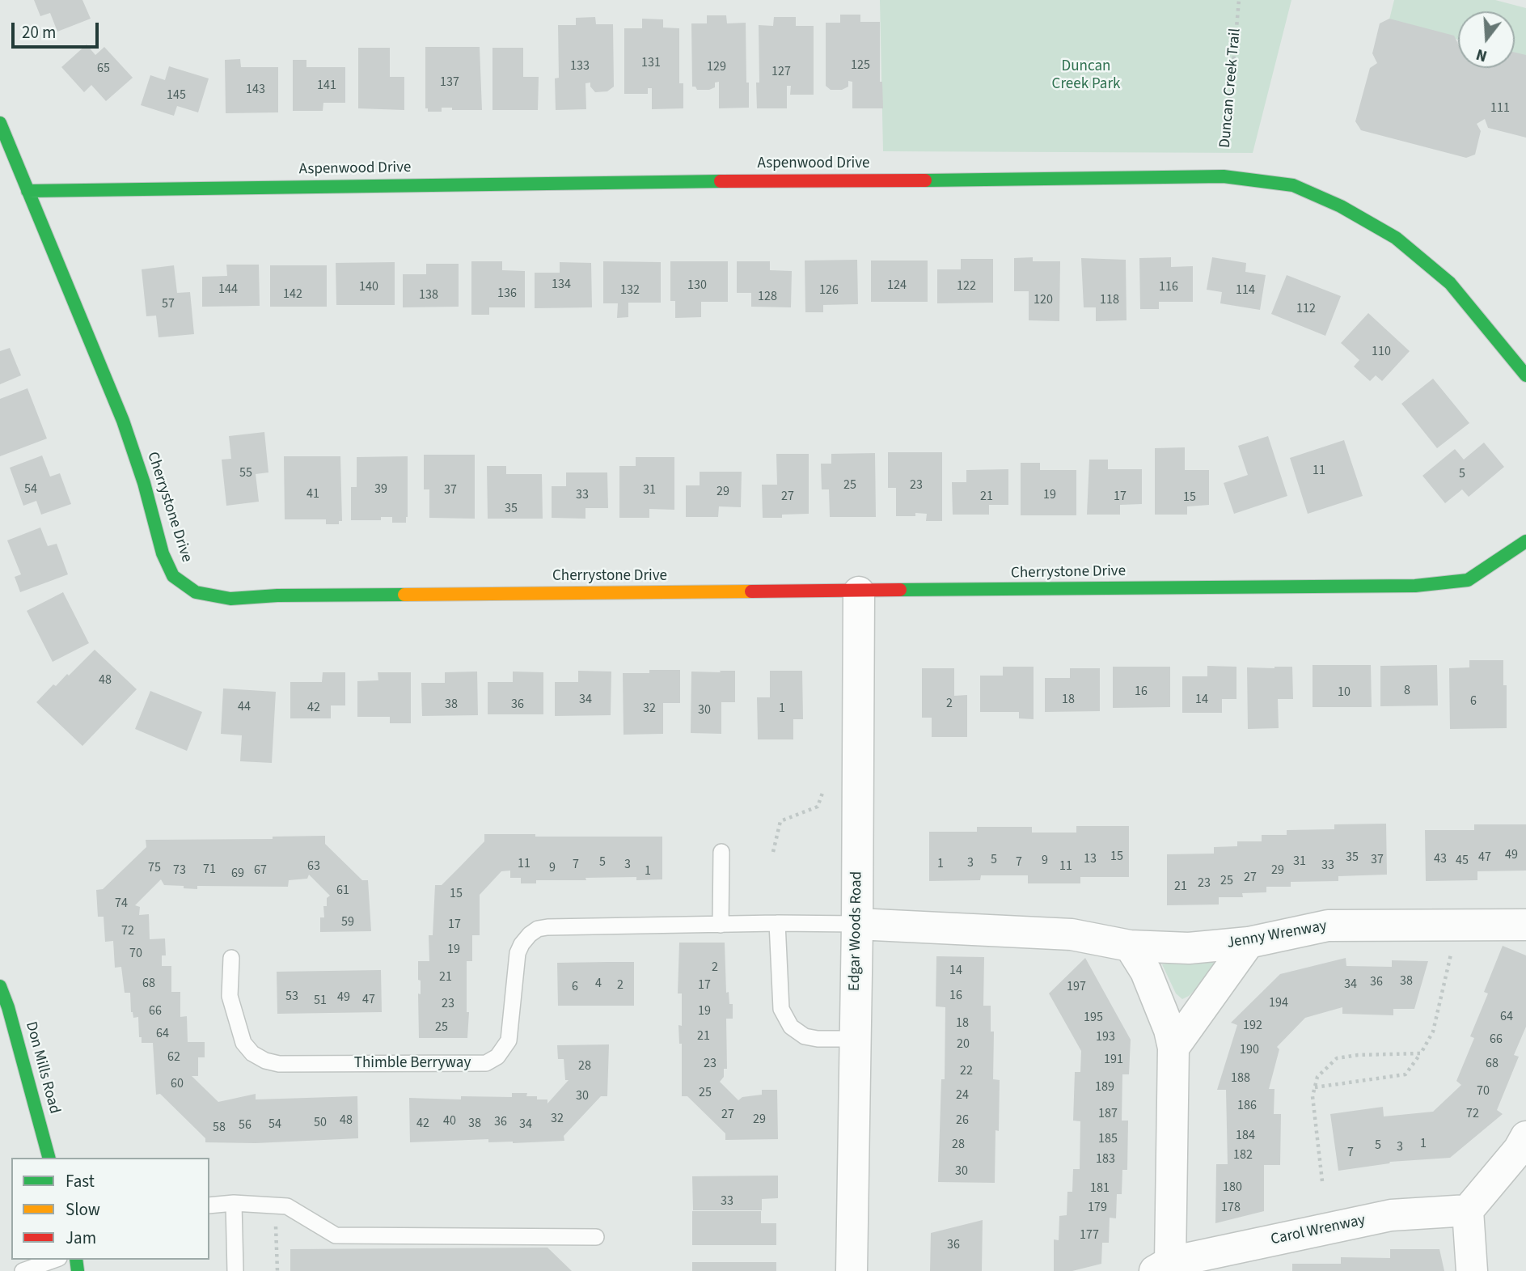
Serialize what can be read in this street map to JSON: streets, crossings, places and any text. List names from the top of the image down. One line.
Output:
{"streets":{"street":["Aspenwood Drive","Cherrystone Drive","Edgar Woods Road","Jenny Wrenway","Don Mills Road","Carol Wrenway"],"lane":["Thimble Berryway"],"path":["Duncan Creek Trail"]},"crossings":[["Duncan Creek Trail","Aspenwood Drive"],["Aspenwood Drive","Cherrystone Drive"],["Cherrystone Drive","Edgar Woods Road"],["Edgar Woods Road","Jenny Wrenway"],["Edgar Woods Road","Thimble Berryway"],["Jenny Wrenway","Thimble Berryway"]],"parks":["Duncan Creek Park"],"house_numbers":["131","125","133","129","65","127","137","141","143","145","111","134","130","124","122","140","116","144","132","126","114","136","142","138","128","120","118","57","112","110","11","55","5","25","23","54","39","37","31","29","41","33","19","27","21","17","15","35","48","8","16","10","34","18","14","6","2","38","36","44","42","32","1","30","49","15","35","47","13","43","5","37","9","45","31","5","7","3","11","1","7","3","33","63","11","75","9","71","73","67","29","1","69","27","25","23","21","61","15","74","59","17","72","19","70","2","14","21","38","36","68","4","34","2","17","6","197","16","53","49","47","51","194","23","66","19","64","195","18","192","25","64","21","193","66","20","190","62","191","23","68","28","22","188","60","189","70","25","24","30","186","187","72","27","32","29","48","26","40","36","50","42","38","54","34","56","58","184","185","1","28","5","3","7","182","183","30","180","181","33","179","178","177","36"],"legend":["Fast","Slow","Jam"],"scale_bar":"20 m","north":"bottom"}
